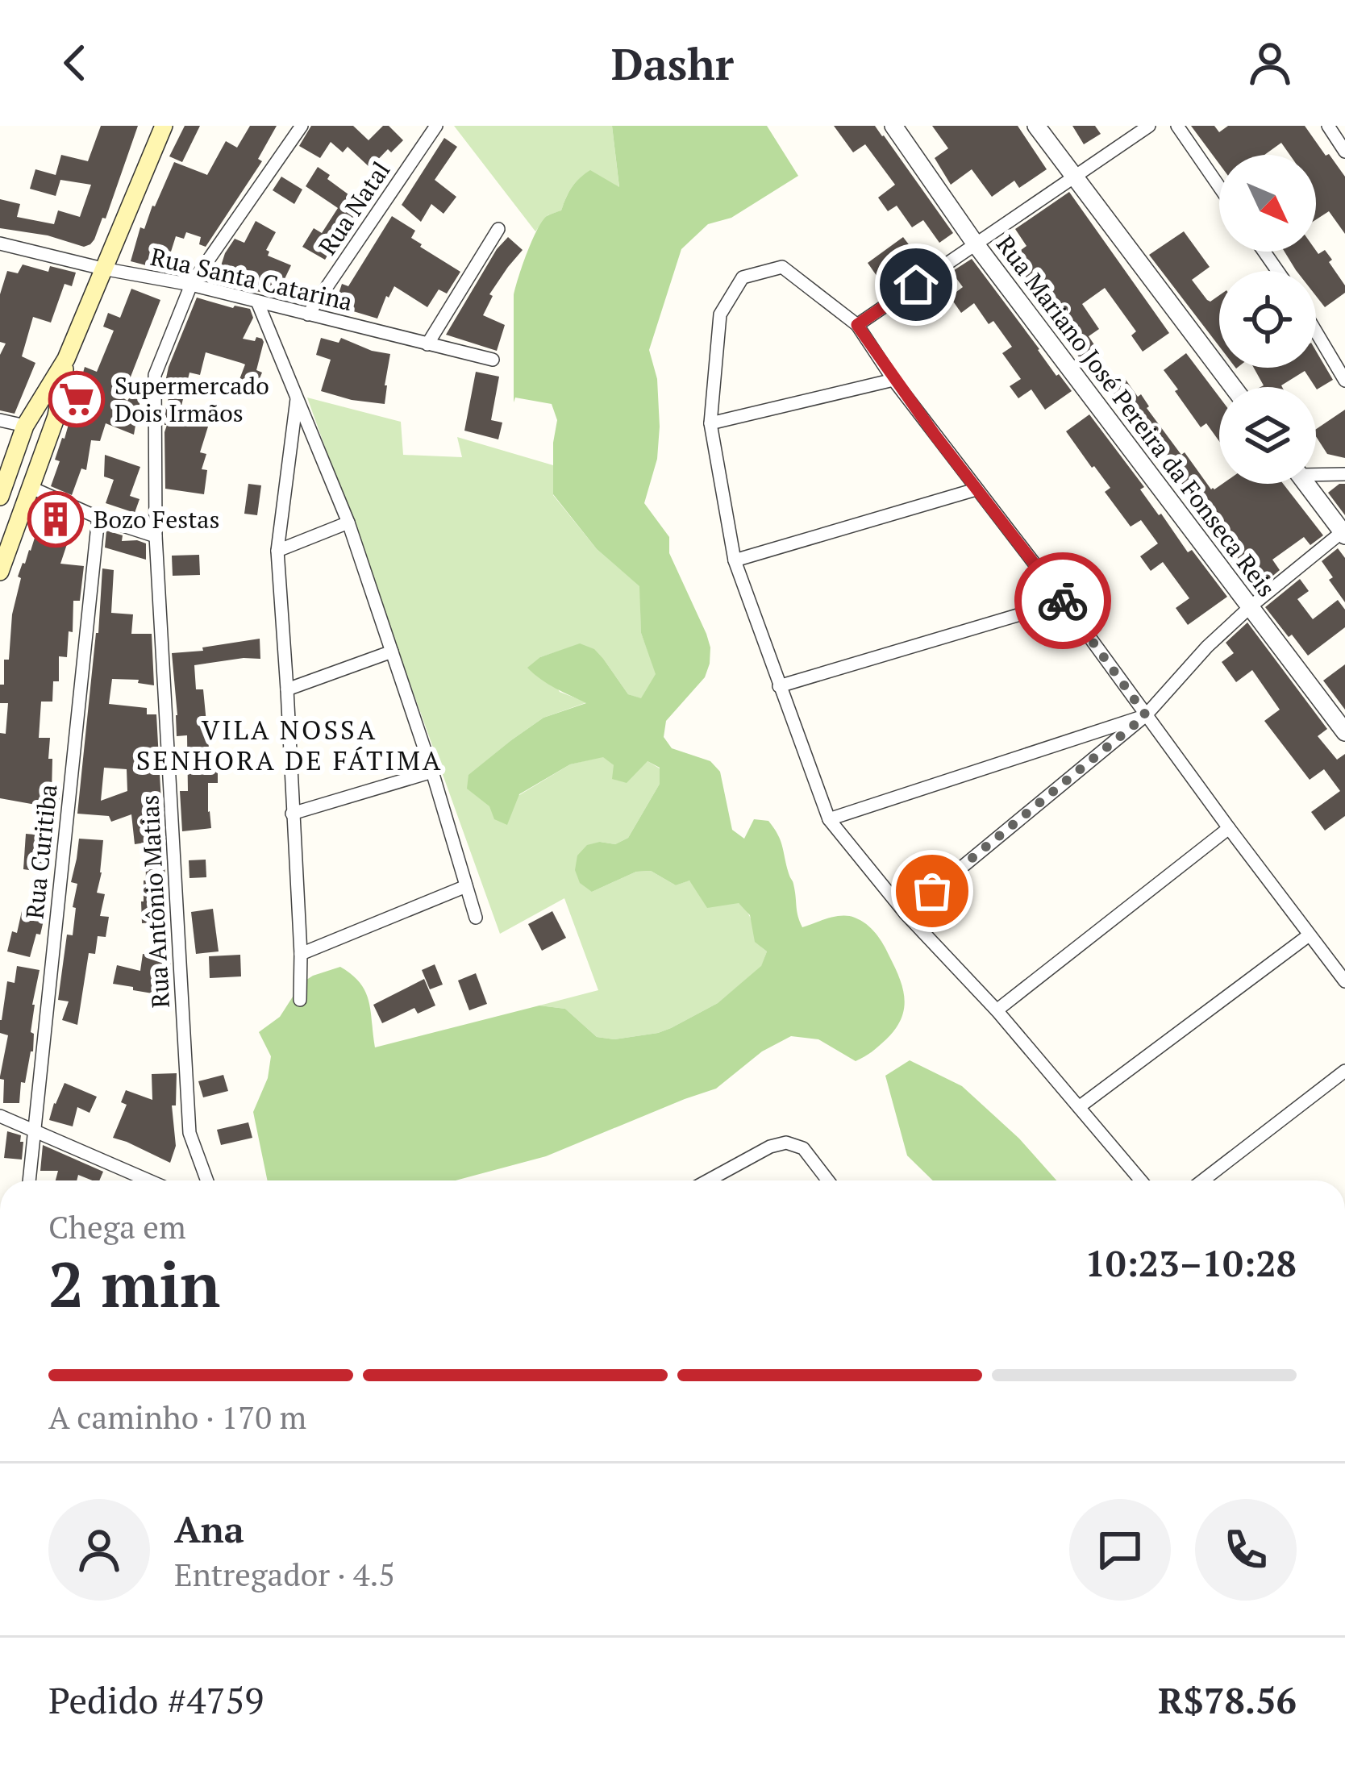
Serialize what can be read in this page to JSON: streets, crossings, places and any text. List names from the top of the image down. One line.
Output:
{"streets":{"street":["Rua Natal","Rua Santa Catarina","Rua Mariano José Pereira da Fonseca Reis","Rua Curitiba","Rua Antônio Matias"]},"crossings":[["Rua Natal","Rua Santa Catarina"],["Rua Santa Catarina","Rua Antônio Matias"]],"districts":["VILA NOSSA SENHORA DE FÁTIMA"],"places":{"supermarket":["Supermercado Dois Irmãos"],"building":["Bozo Festas"]},"north":"bottom right","page":{"header":"Dashr","heading":["2 min","Chega em","10:23–10:28"],"panel":["Ana","Entregador · 4.5","Pedido #4759","R$78.56"],"bar":"A caminho · 170 m"}}
